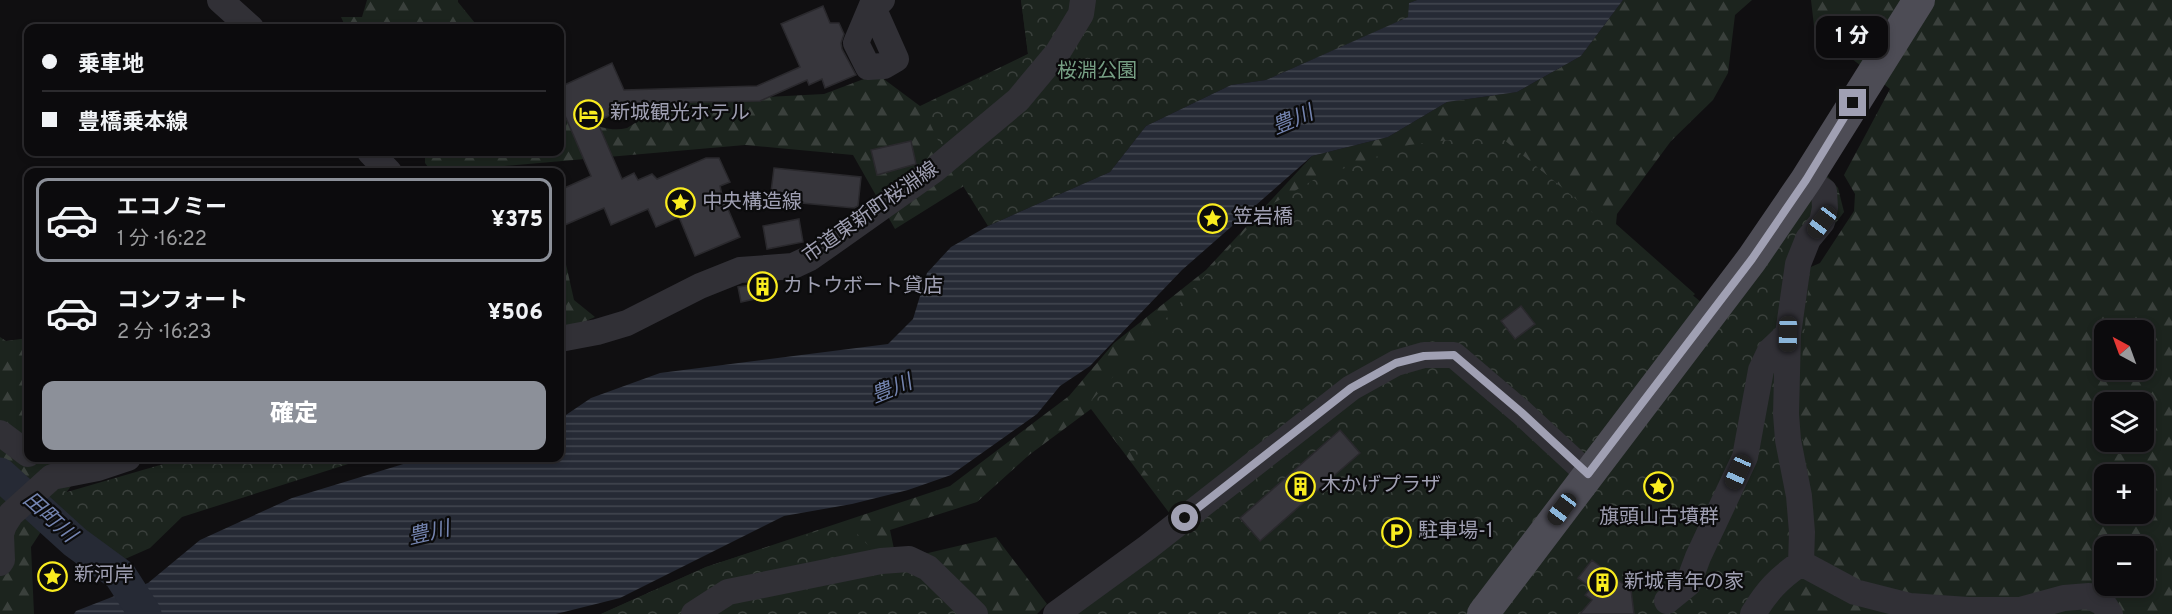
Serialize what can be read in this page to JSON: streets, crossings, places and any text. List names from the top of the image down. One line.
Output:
{"streets":{"street":["市道東新町桜淵線"]},"water":["豊川","田町川"],"parks":["桜淵公園"],"places":{"hotel":["新城観光ホテル"],"place":["中央構造線","笠岩橋","旗頭山古墳群","新河岸"],"building":["カトウボート貸店","木かげプラザ","新城青年の家"],"parking":["駐車場-1"]},"north":"top left","page":{"bubble":"1 分","banner":["乗車地","豊橋乗本線"],"list":[{"name":"エコノミー","note":"1 分 · 16:22","value":"¥375"},{"name":"コンフォート","note":"2 分 · 16:23","value":"¥506"}],"map_buttons":["+","−"],"buttons":"確定"}}
